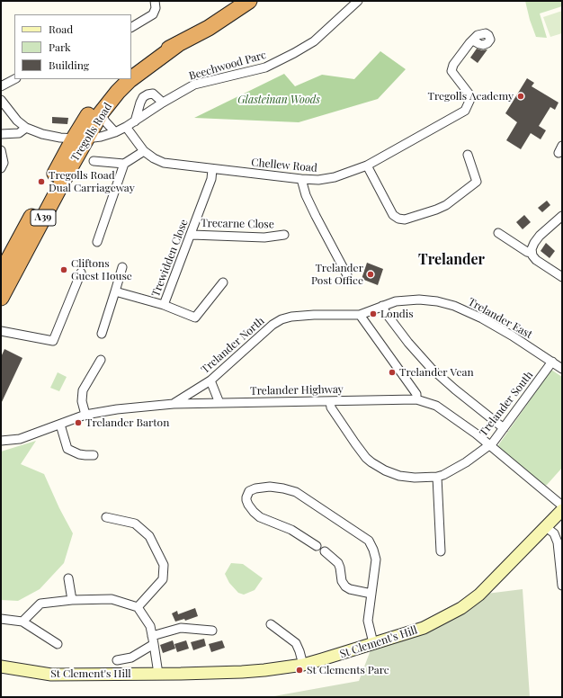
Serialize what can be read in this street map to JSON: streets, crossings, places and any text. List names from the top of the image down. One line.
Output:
{"streets":{"highway":["Tregolls Road","A39"],"street":["Beechwood Parc","Chellew Road","Trecarne Close","Trewidden Close","Trelander East","Trelander North","Trelander Highway","Trelander South","St Clement's Hill"]},"crossings":[["Beechwood Parc","Tregolls Road"],["Beechwood Parc","Chellew Road"],["Chellew Road","Trewidden Close"],["Trecarne Close","Trewidden Close"],["Trelander East","Trelander North"],["Trelander East","Trelander South"],["Trelander North","Trelander Highway"],["Trelander Highway","Trelander South"]],"districts":["Trelander"],"parks":["Glasteinan Woods"],"places":["Tregolls Academy","Tregolls Road Dual Carriageway","Cliftons Guest House","Trelander Post Office","Londis","Trelander Vean","Trelander Barton","St Clements Parc"],"legend":["Road","Park","Building"]}
